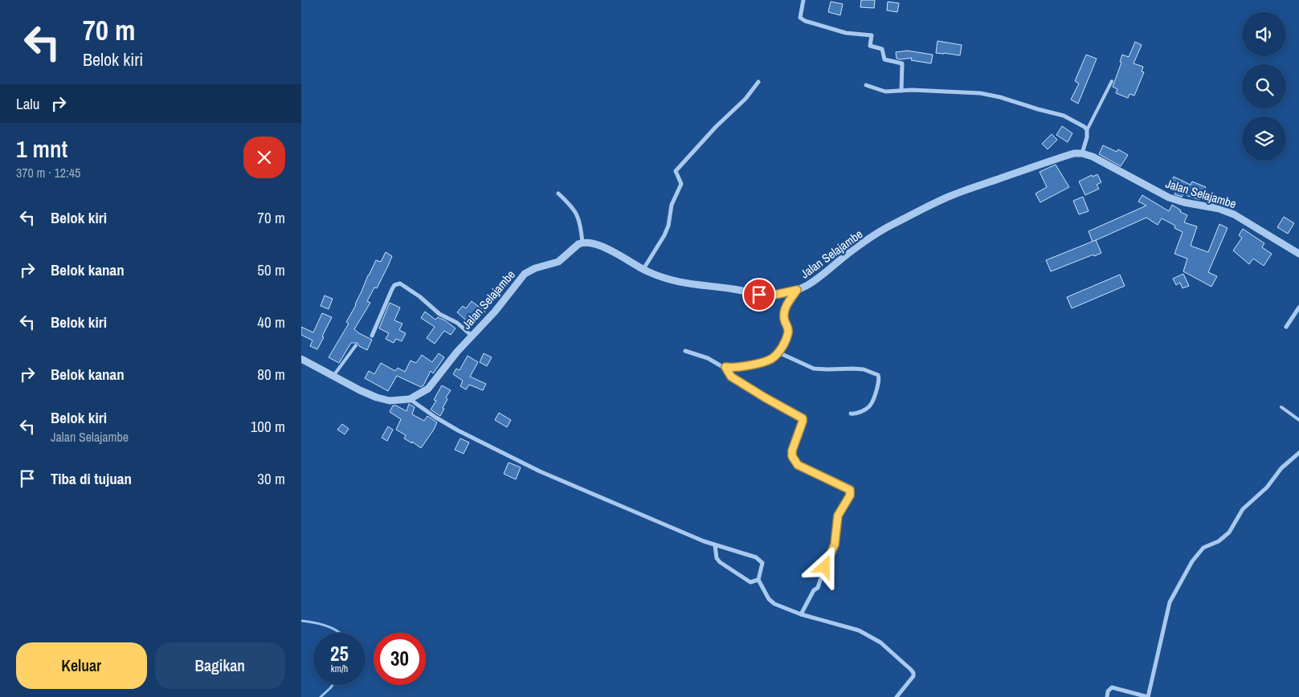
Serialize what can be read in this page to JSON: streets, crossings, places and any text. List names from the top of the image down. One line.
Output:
{"streets":{"street":["Jalan Selajambe"]},"page":{"turn":["70 m","Belok kiri"],"then":"Lalu","heading":["1 mnt","370 m · 12:45"],"list":[{"name":"Belok kiri","value":"70 m"},{"name":"Belok kanan","value":"50 m"},{"name":"Belok kiri","value":"40 m"},{"name":"Belok kanan","value":"80 m"},{"name":"Belok kiri","note":"Jalan Selajambe","value":"100 m"},{"name":"Tiba di tujuan","value":"30 m"}],"speed":"25 km/h","limit":"30","buttons":["Keluar","Bagikan"]}}
